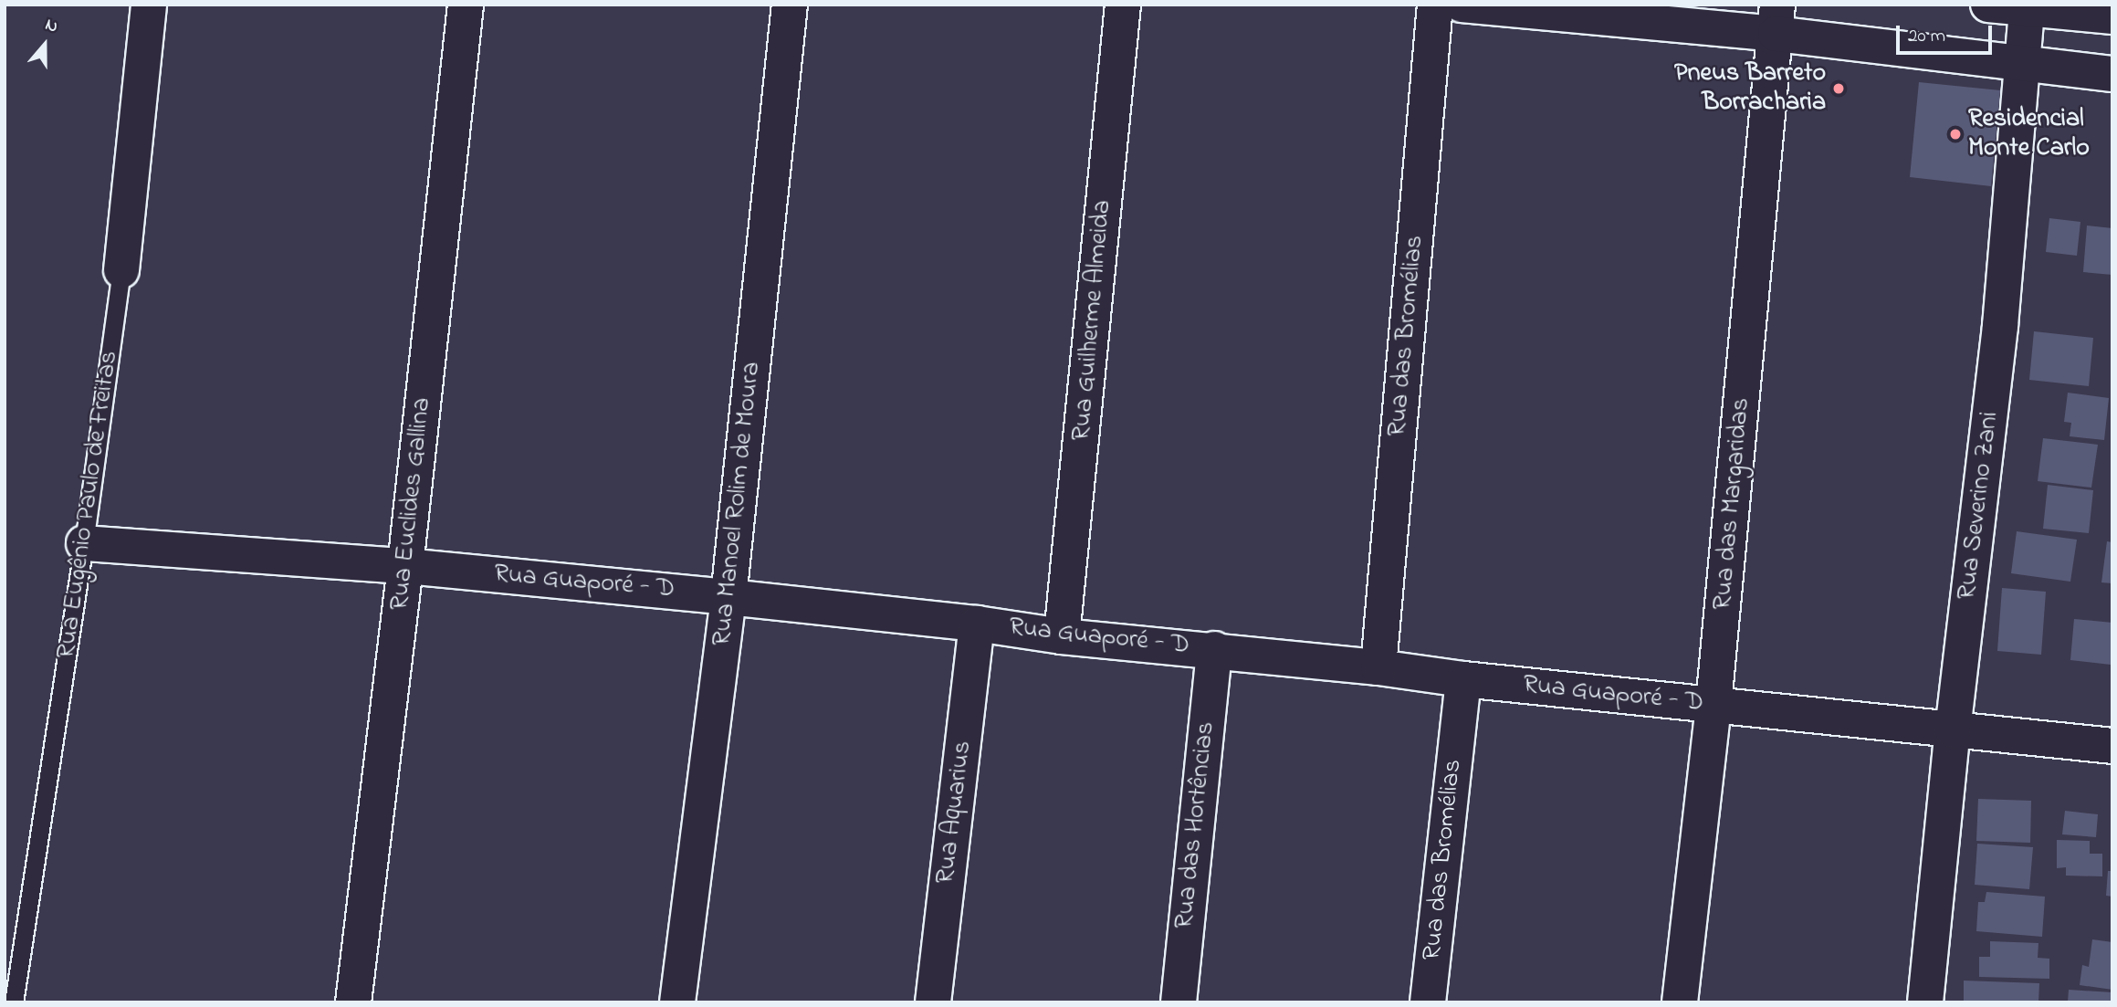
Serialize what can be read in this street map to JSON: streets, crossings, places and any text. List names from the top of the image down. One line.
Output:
{"streets":{"street":["Rua Guilherme Almeida","Rua das Bromélias","Rua Euclides Gallina","Rua Manoel Rolim de Moura","Rua das Margaridas","Rua Eugênio Paulo de Freitas","Rua Severino Zani","Rua Guaporé - D","Rua Aquarius","Rua das Hortências"]},"crossings":[["Rua Guilherme Almeida","Rua Guaporé - D"],["Rua das Bromélias","Rua Guaporé - D"],["Rua Euclides Gallina","Rua Guaporé - D"],["Rua Manoel Rolim de Moura","Rua Guaporé - D"],["Rua das Margaridas","Rua Guaporé - D"],["Rua Eugênio Paulo de Freitas","Rua Guaporé - D"],["Rua Severino Zani","Rua Guaporé - D"],["Rua Guaporé - D","Rua Aquarius"],["Rua Guaporé - D","Rua das Hortências"]],"places":["Pneus Barreto Borracharia","Residencial Monte Carlo"],"scale_bar":"20 m","north":"top"}
